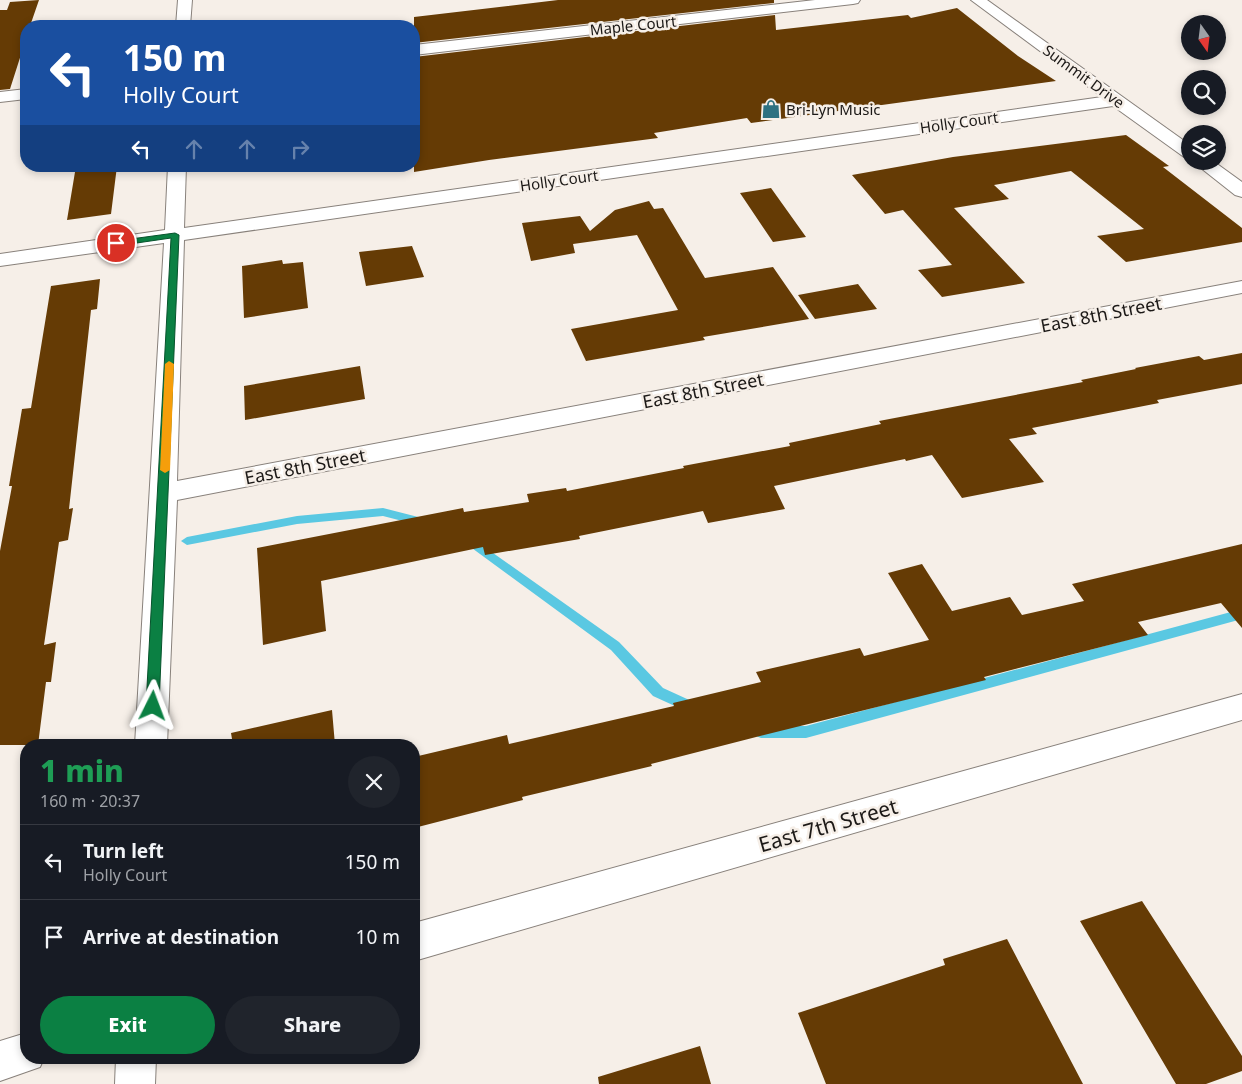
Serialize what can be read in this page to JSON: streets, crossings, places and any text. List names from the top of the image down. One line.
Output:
{"streets":{"street":["Maple Court","Summit Drive","Holly Court","East 8th Street","East 7th Street"]},"crossings":[["Summit Drive","Holly Court"]],"places":{"shop":["Bri-Lyn Music"]},"north":"bottom","page":{"turn":["150 m","Holly Court"],"heading":["1 min","160 m · 20:37"],"list":[{"name":"Turn left","note":"Holly Court","value":"150 m"},{"name":"Arrive at destination","value":"10 m"}],"buttons":["Exit","Share"]}}
